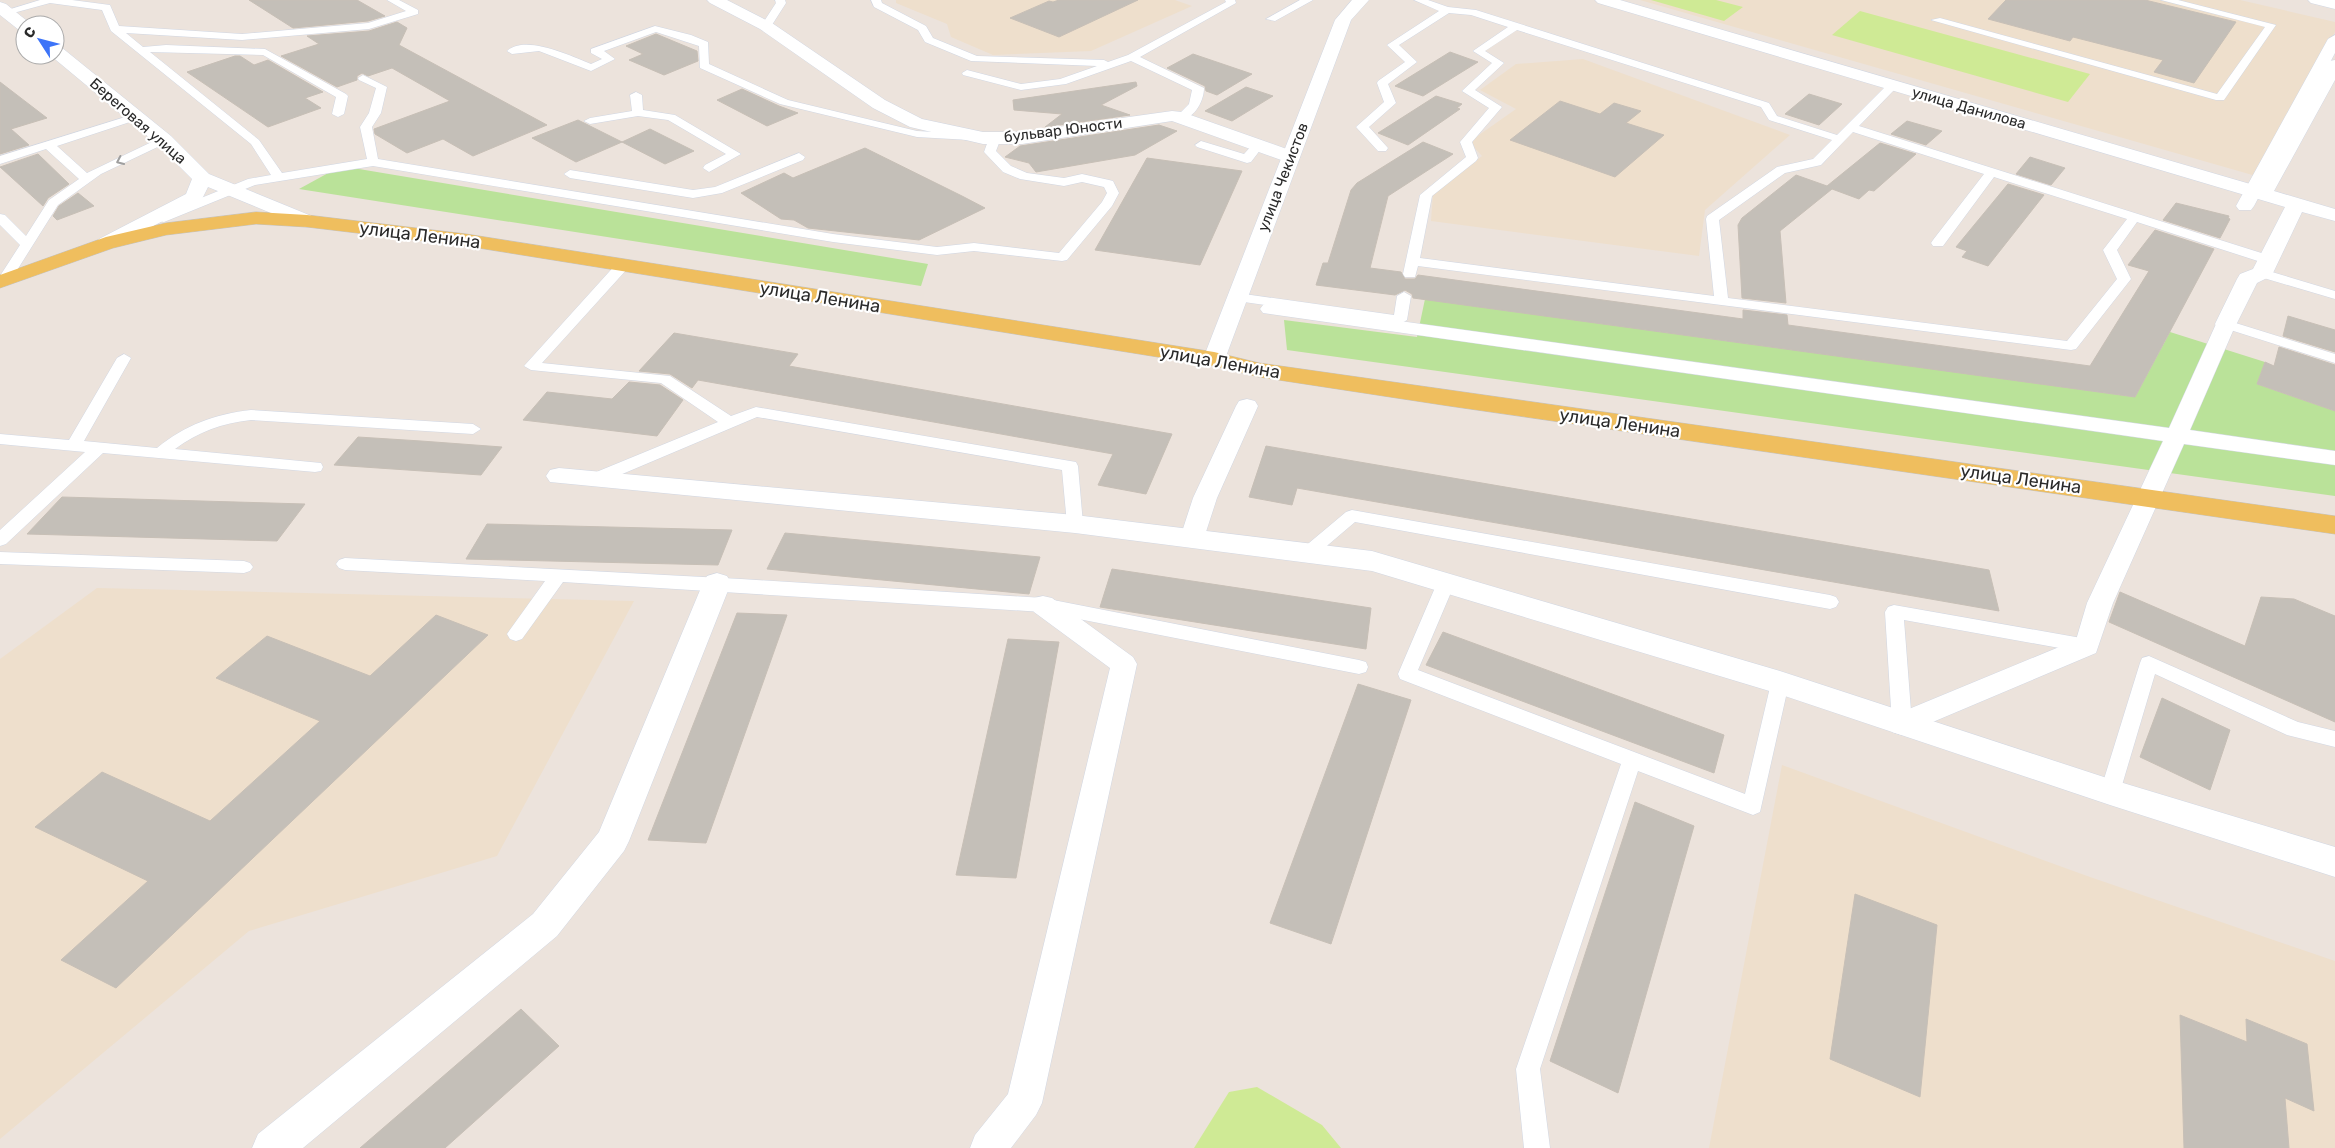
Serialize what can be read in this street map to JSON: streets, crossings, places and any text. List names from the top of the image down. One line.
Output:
{"streets":{"main road":["улица Ленина"],"street":["улица Данилова","Береговая улица","бульвар Юности","улица Чекистов"]},"crossings":[["Береговая улица","улица Ленина"],["бульвар Юности","улица Чекистов"],["улица Чекистов","улица Ленина"]],"north":"top left"}
